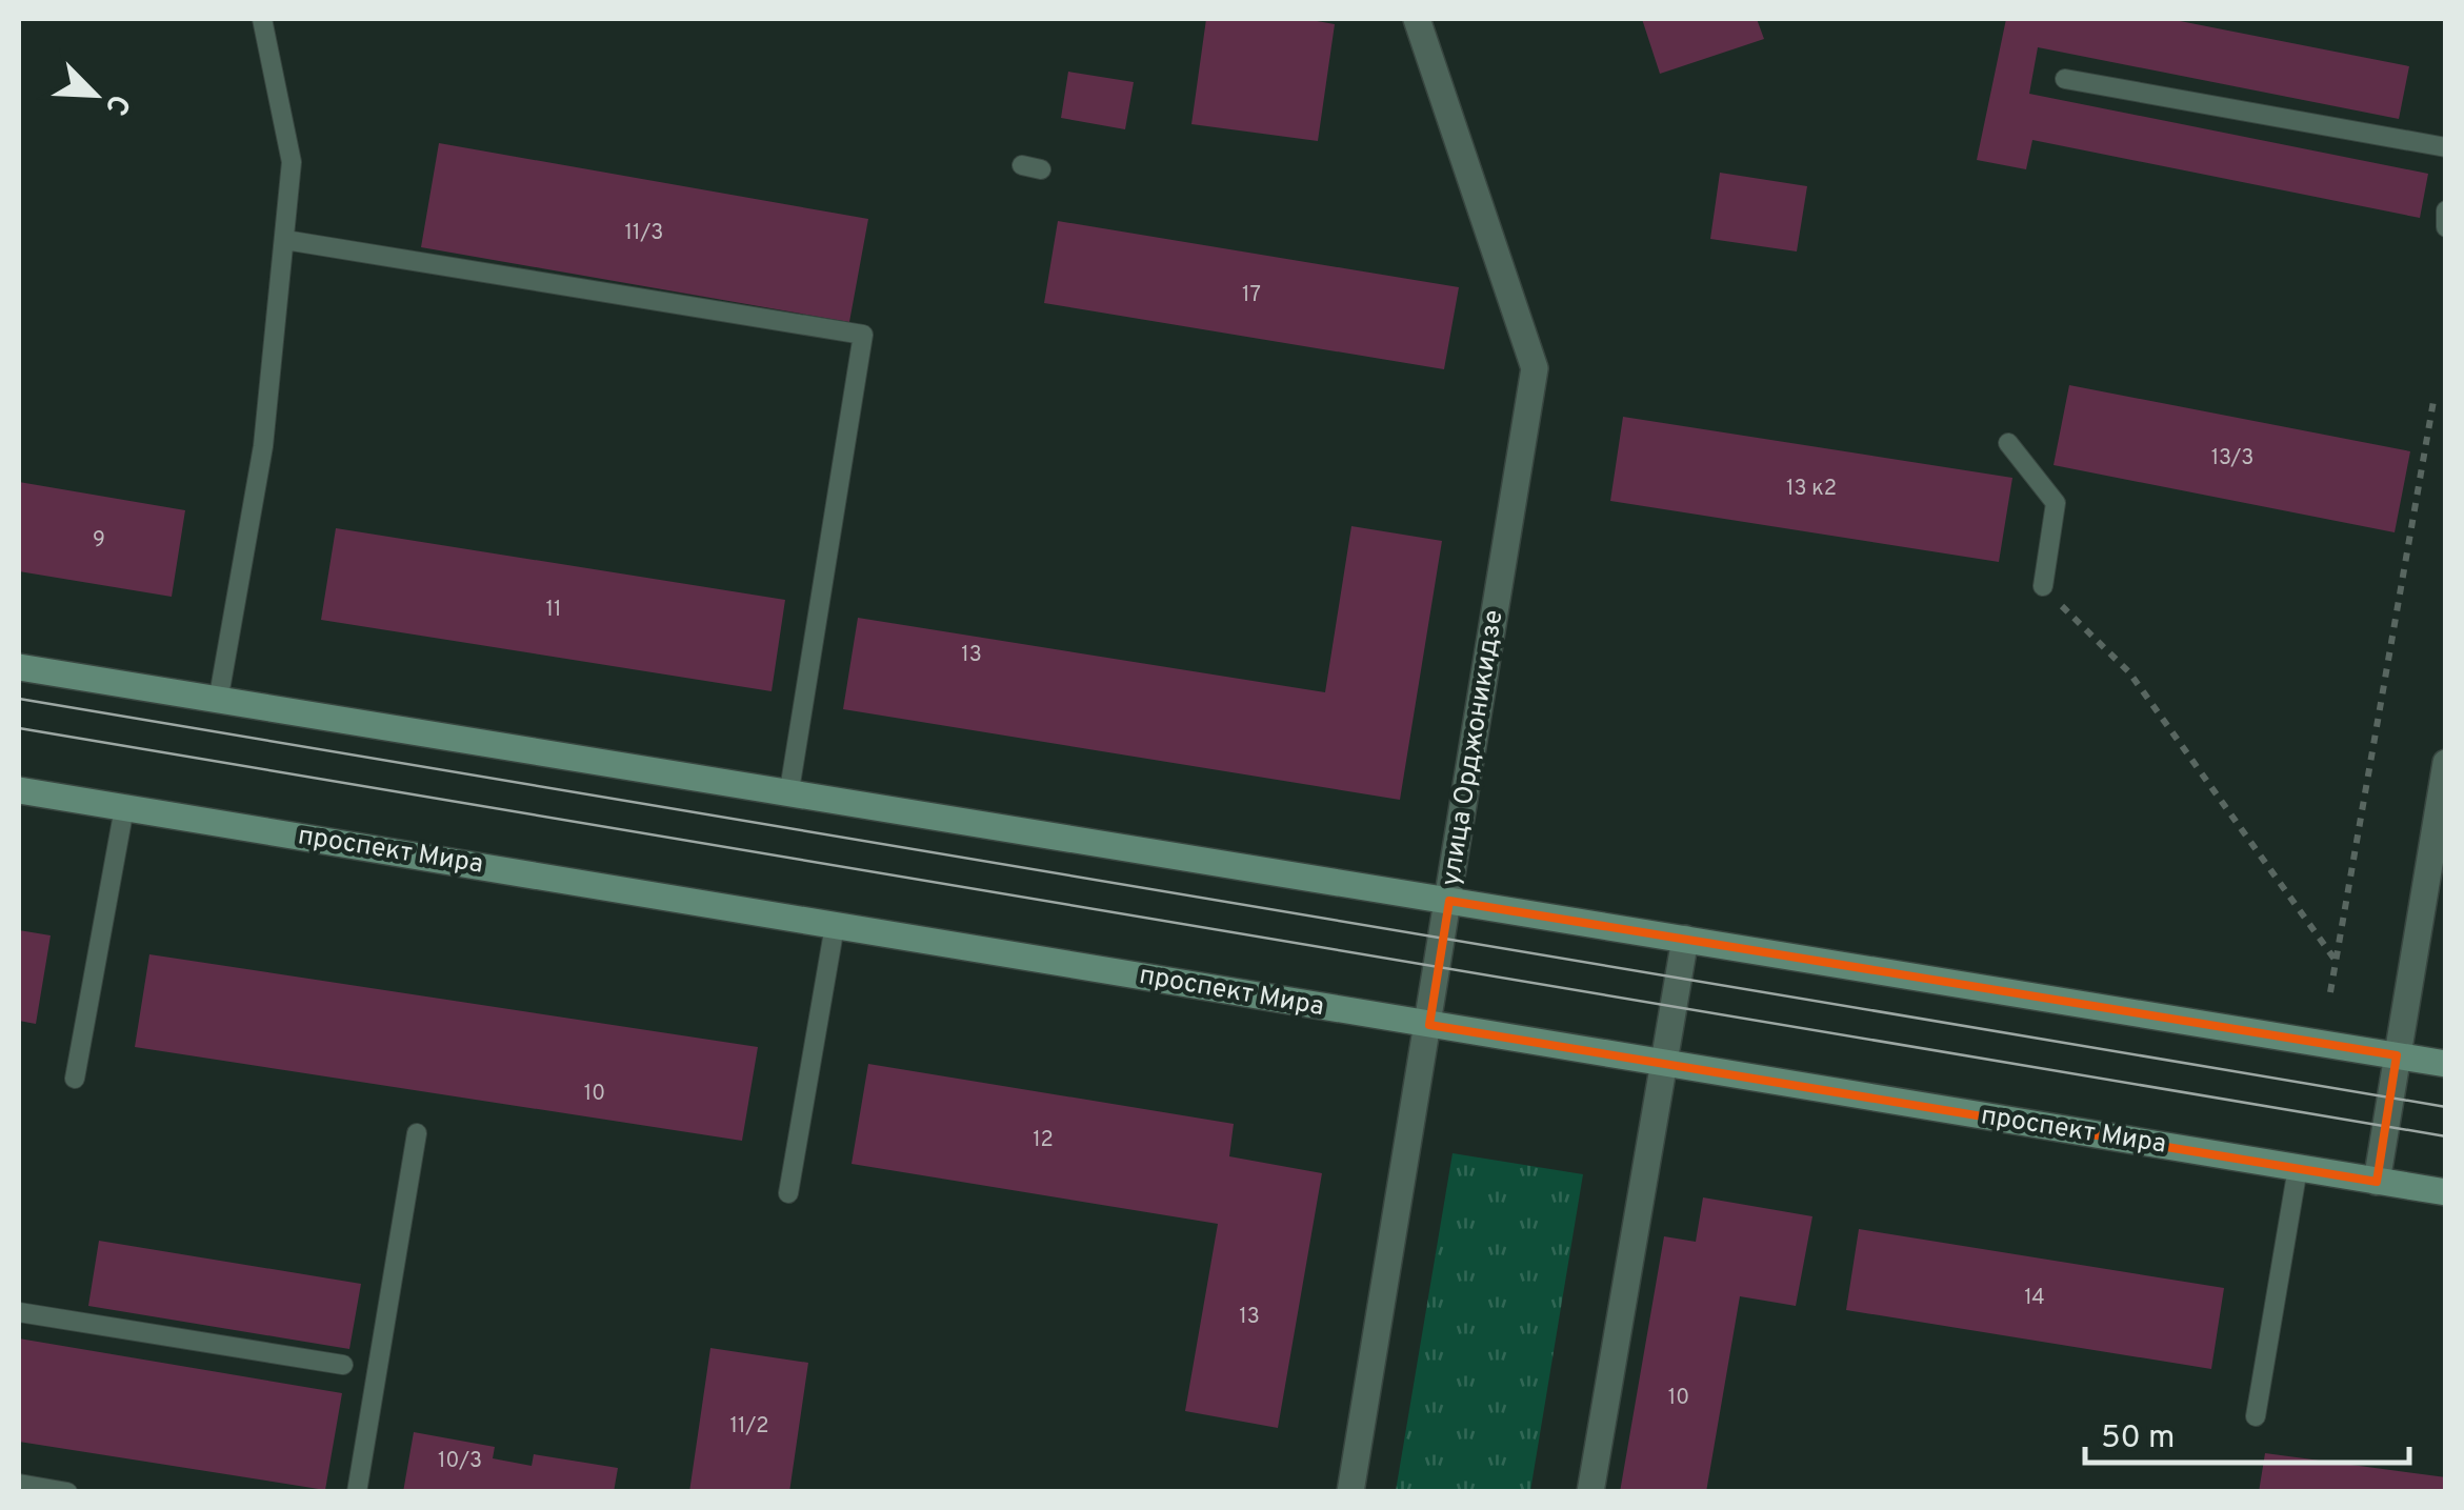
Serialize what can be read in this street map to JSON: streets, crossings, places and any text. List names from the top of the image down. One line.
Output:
{"streets":{"main road":["проспект Мира"],"street":["улица Орджоникидзе"]},"crossings":[["улица Орджоникидзе","проспект Мира"]],"house_numbers":["11/3","17","13/3","13 к2","9","11","13","10","12","14","13","10","11/2","10/3"],"scale_bar":"50 m","north":"bottom right"}
